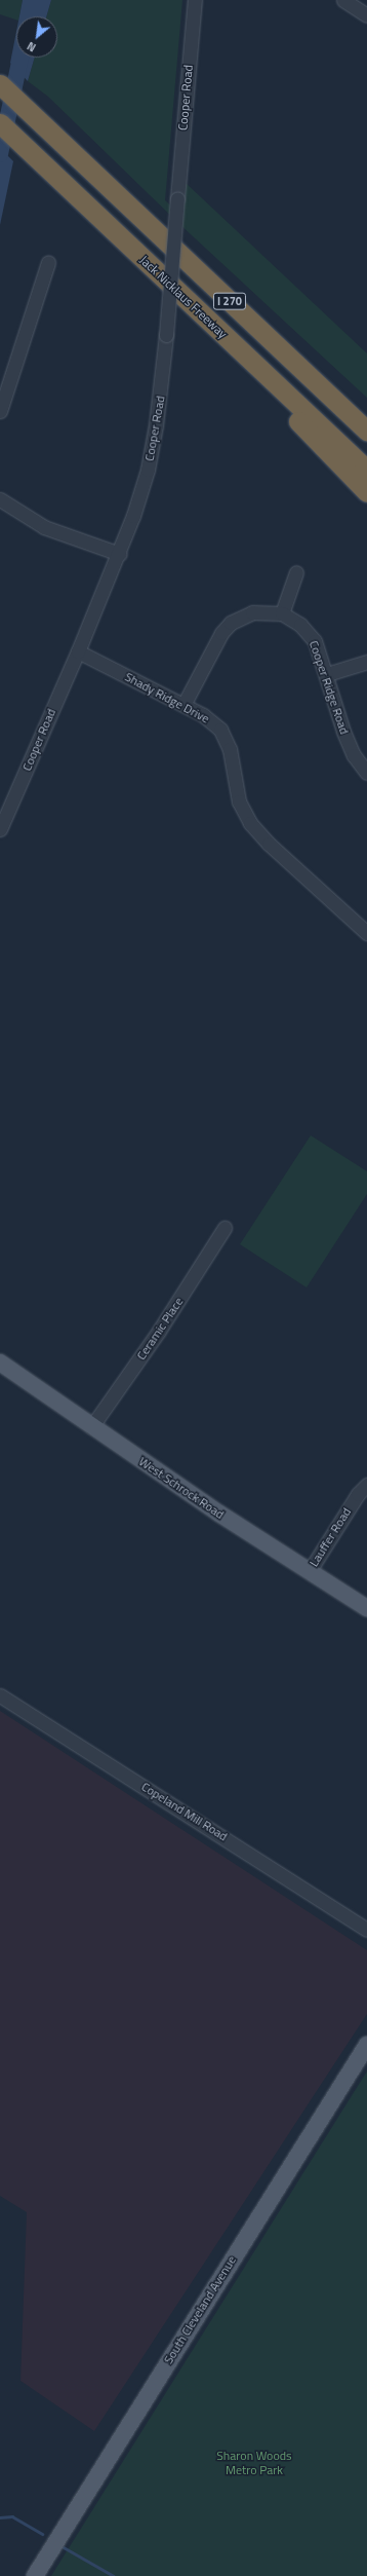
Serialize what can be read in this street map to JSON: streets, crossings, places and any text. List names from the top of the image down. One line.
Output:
{"streets":{"highway":["Jack Nicklaus Freeway","I 270"],"main road":["West Schrock Road","South Cleveland Avenue"],"street":["Cooper Road","Cooper Ridge Road","Shady Ridge Drive","Ceramic Place","Lauffer Road","Copeland Mill Road"]},"crossings":[["Cooper Road","Shady Ridge Drive"],["Ceramic Place","West Schrock Road"],["West Schrock Road","Lauffer Road"]],"parks":["Sharon Woods Metro Park"],"north":"bottom left"}
